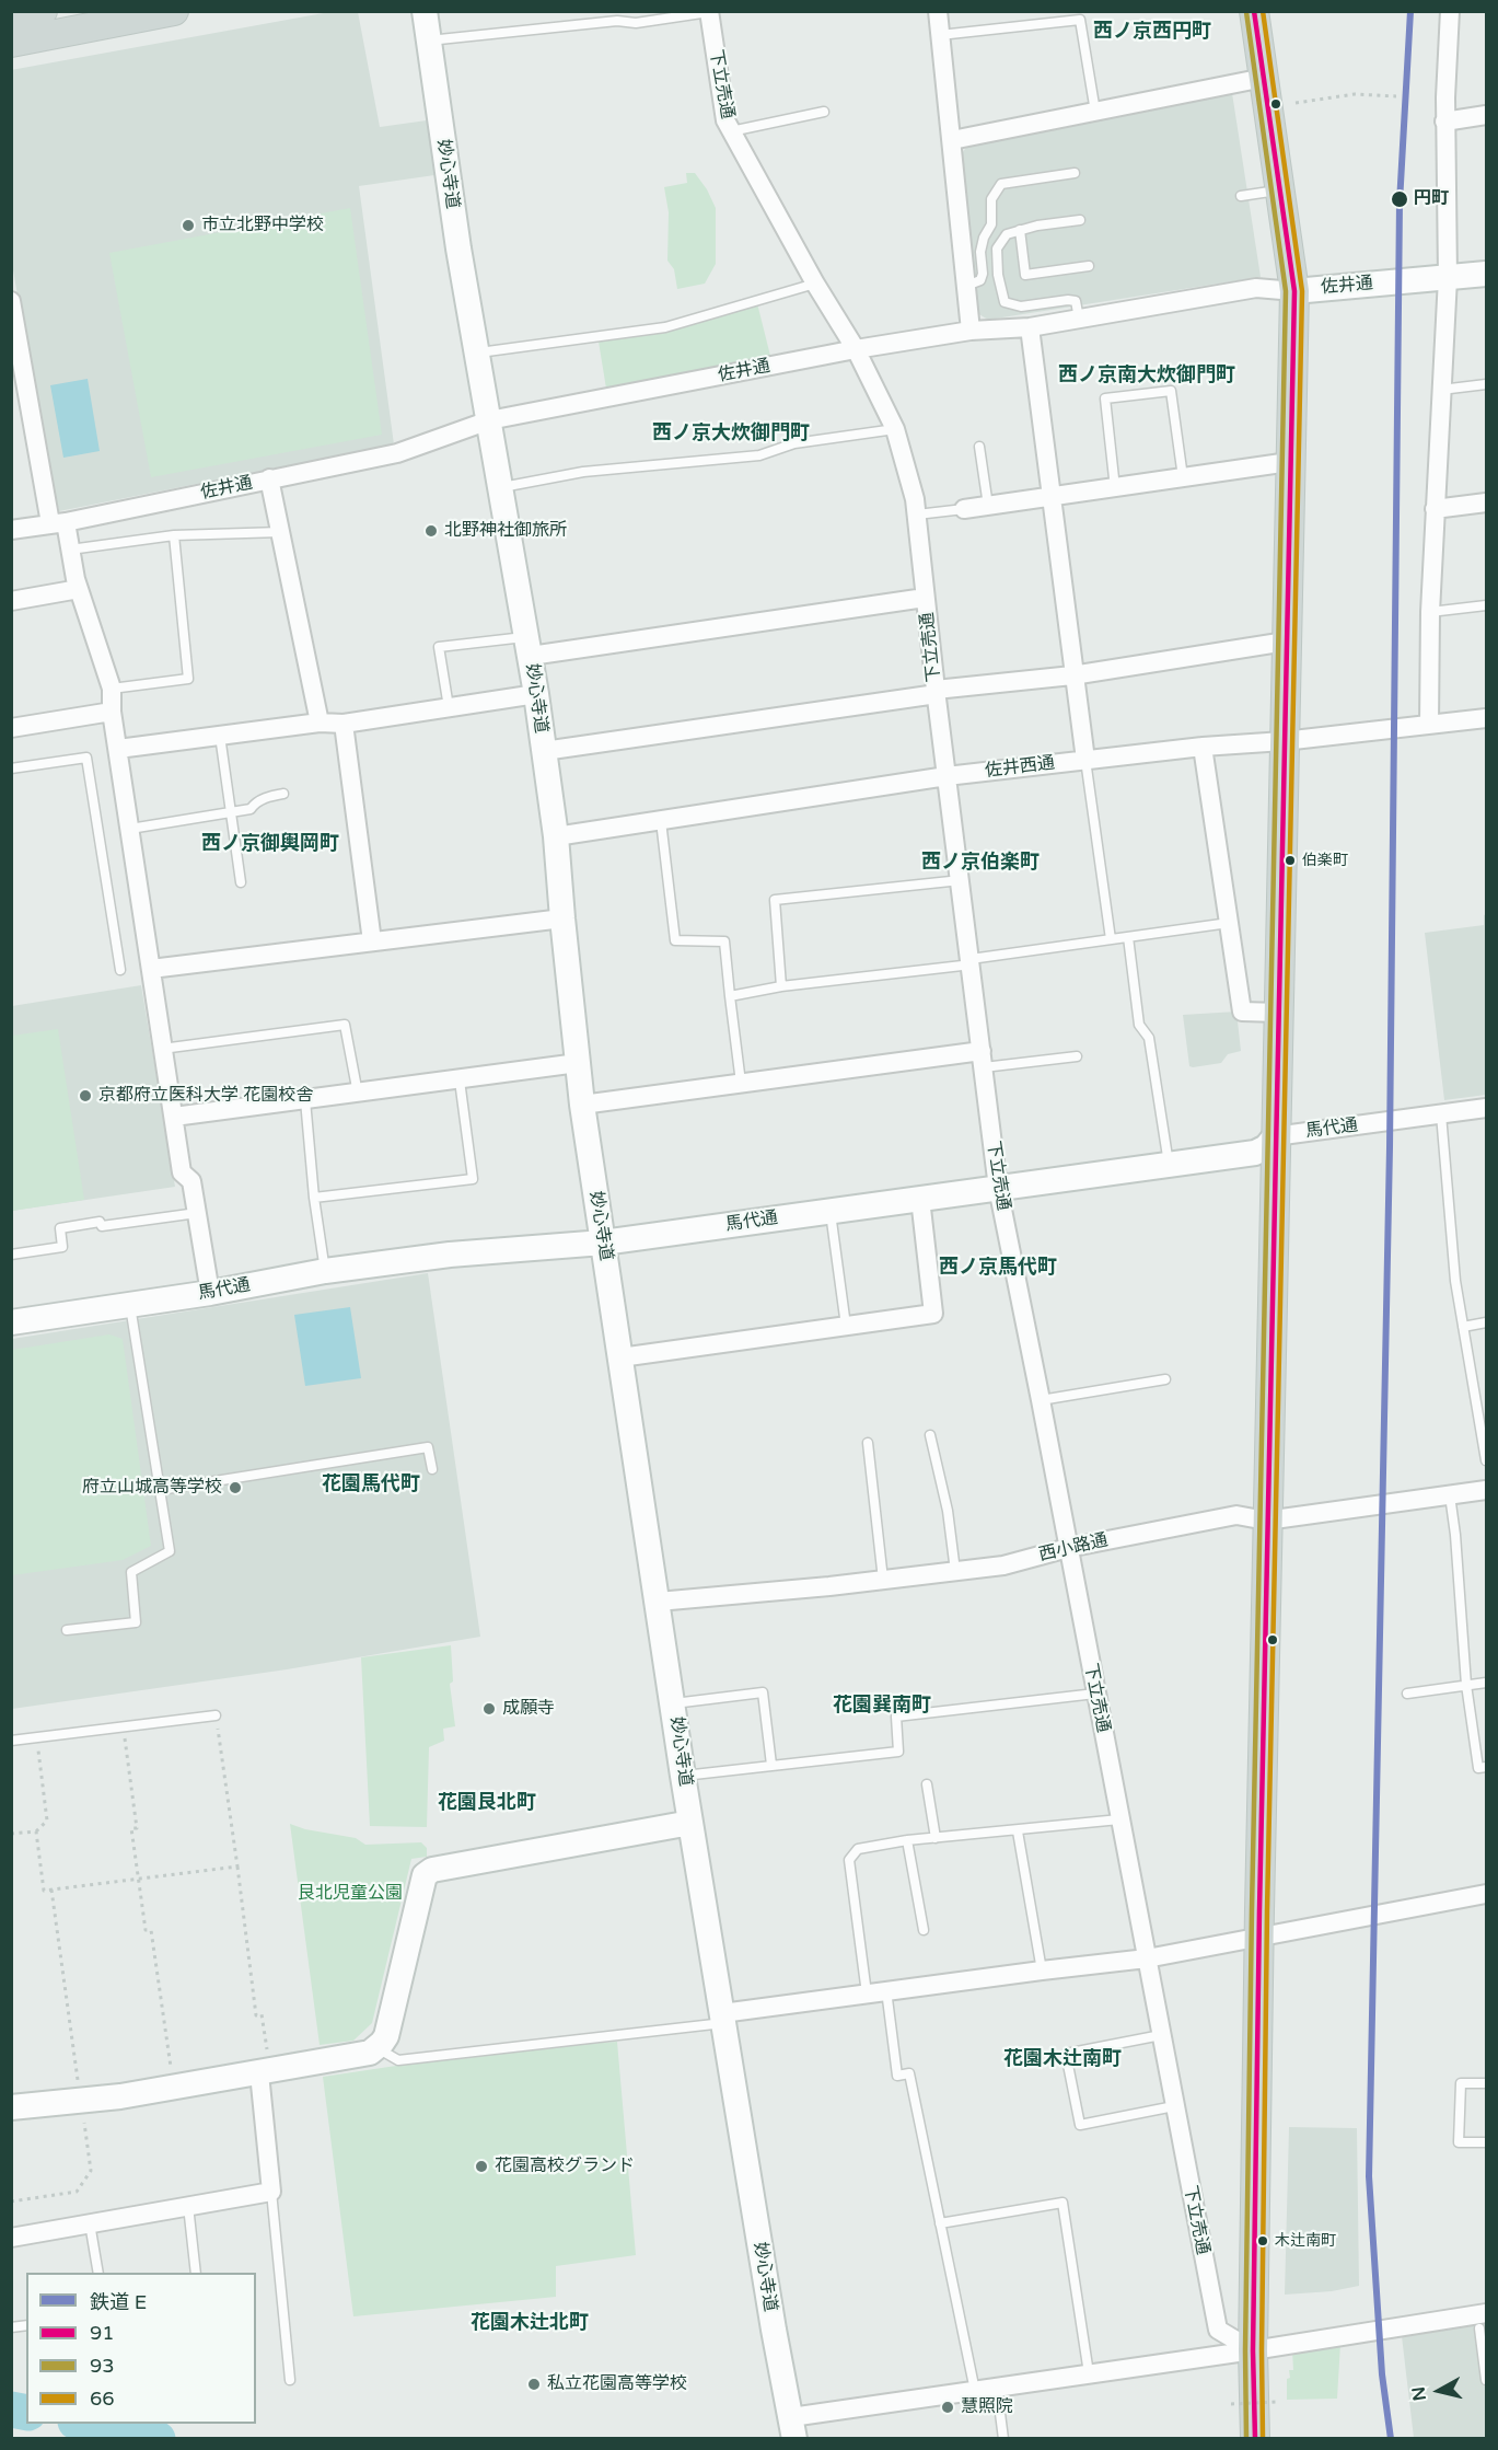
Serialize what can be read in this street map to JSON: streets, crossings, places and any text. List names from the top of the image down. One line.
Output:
{"streets":{"main road":["妙心寺道","佐井通","馬代通"],"street":["下立売通","佐井西通","西小路通"]},"crossings":[["下立売通","佐井通"],["下立売通","佐井西通"],["下立売通","馬代通"],["下立売通","西小路通"],["妙心寺道","佐井通"],["妙心寺道","佐井西通"],["妙心寺道","馬代通"],["妙心寺道","西小路通"]],"districts":["西ノ京西円町","西ノ京南大炊御門町","西ノ京大炊御門町","西ノ京御輿岡町","西ノ京伯楽町","西ノ京馬代町","花園馬代町","花園巽南町","花園艮北町","花園木辻南町","花園木辻北町"],"parks":["艮北児童公園"],"places":["円町","市立北野中学校","北野神社御旅所","伯楽町","京都府立医科大学 花園校舎","府立山城高等学校","成願寺","花園高校グランド","木辻南町","私立花園高等学校","慧照院"],"lines":["rail line E","transit line 91","transit line 66","transit line 93"],"legend":["鉄道 E","91","93","66"],"north":"left"}
